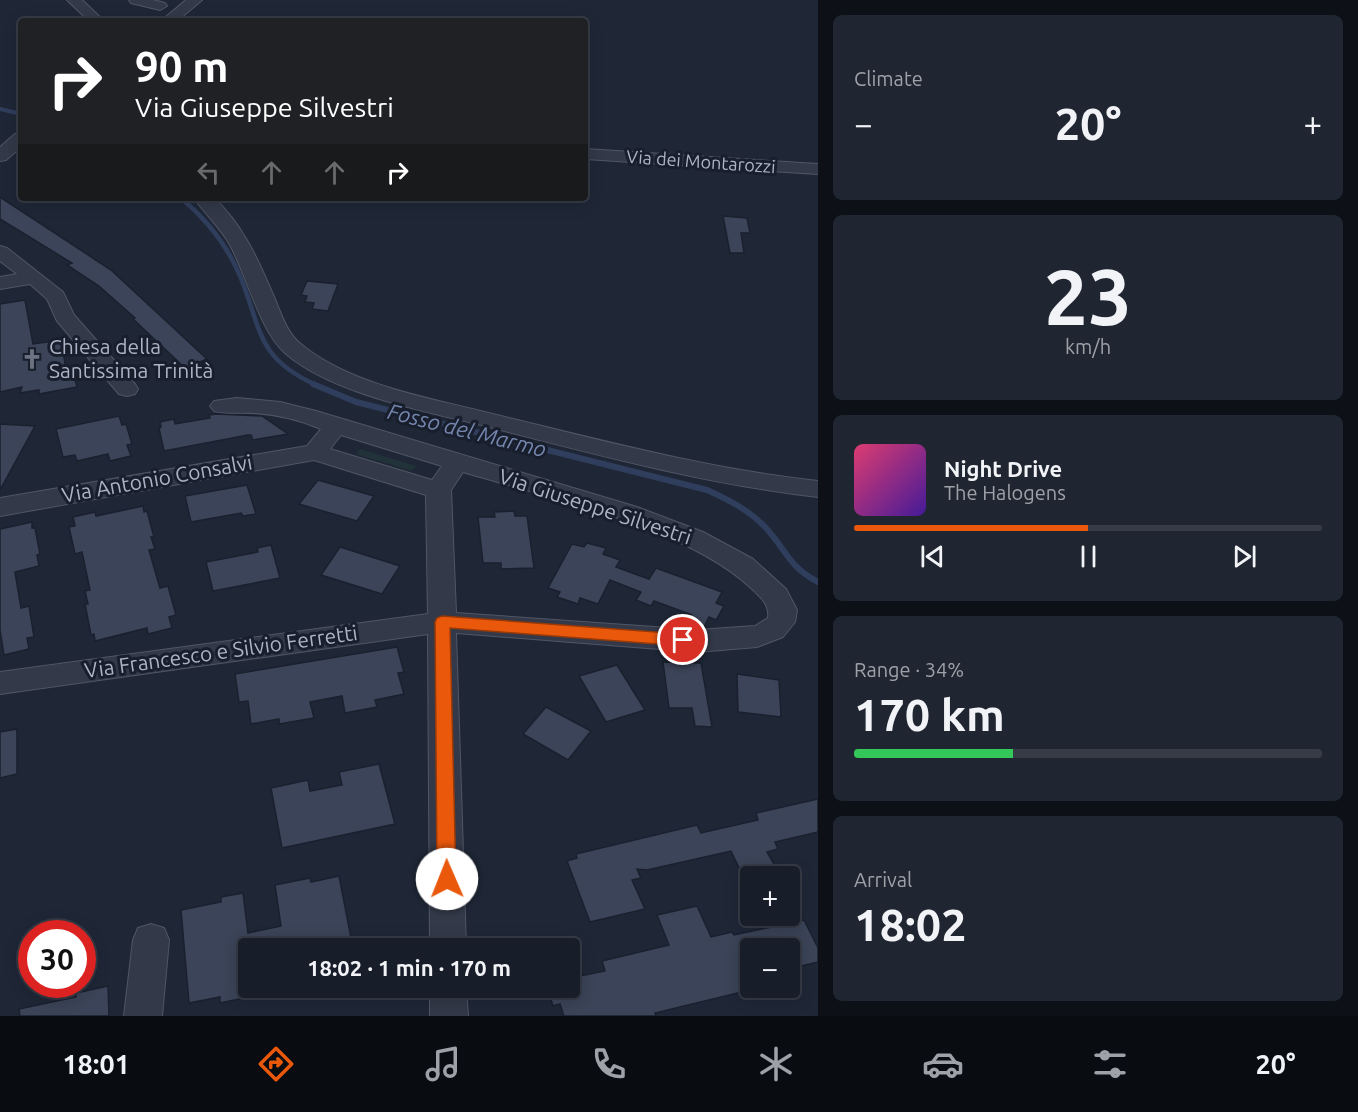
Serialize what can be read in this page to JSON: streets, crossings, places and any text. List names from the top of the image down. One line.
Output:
{"streets":{"street":["Via dei Montarozzi","Via Antonio Consalvi","Via Giuseppe Silvestri","Via Francesco e Silvio Ferretti"]},"crossings":[["Via Giuseppe Silvestri","Via Francesco e Silvio Ferretti"]],"water":["Fosso del Marmo"],"places":{"church":["Chiesa della Santissima Trinità"]},"page":{"tile":["Climate",["23","km/h"],["Range · 34%","170 km"],["Arrival","18:02"]],"turn":["90 m","Via Giuseppe Silvestri"],"heat":["−","20°","+"],"song":["Night Drive","The Halogens"],"map_buttons":["+","−"],"limit":"30","trip":"18:02 · 1 min · 170 m","tabs":["18:01","20°"]}}
